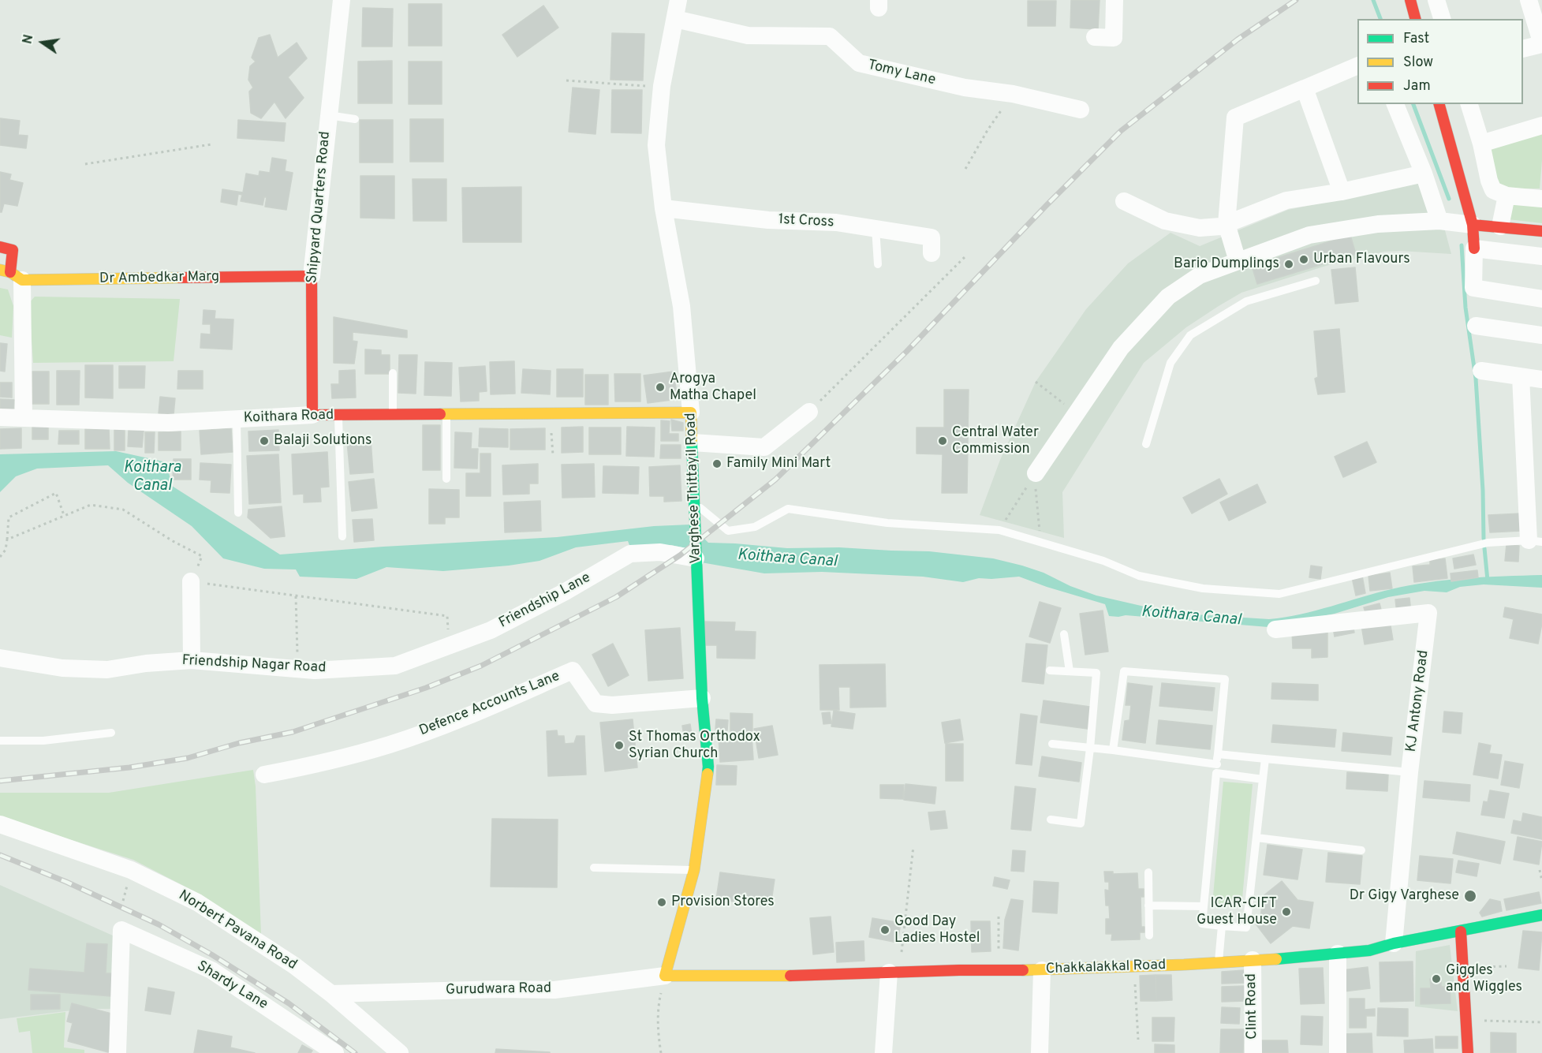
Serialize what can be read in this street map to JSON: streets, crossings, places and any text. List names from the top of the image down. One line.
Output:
{"streets":{"street":["Tomy Lane","Shipyard Quarters Road","1st Cross","Dr Ambedkar Marg","Koithara Road","Varghese Thittayil Road","Friendship Lane","Friendship Nagar Road","KJ Antony Road","Defence Accounts Lane","Norbert Pavana Road","Chakkalakkal Road","Shardy Lane","Gurudwara Road","Clint Road"]},"crossings":[["Tomy Lane","Varghese Thittayil Road"],["Shipyard Quarters Road","Dr Ambedkar Marg"],["Shipyard Quarters Road","Koithara Road"],["1st Cross","Varghese Thittayil Road"],["Koithara Road","Varghese Thittayil Road"],["Varghese Thittayil Road","Friendship Lane"],["Varghese Thittayil Road","Defence Accounts Lane"],["Varghese Thittayil Road","Chakkalakkal Road"],["Varghese Thittayil Road","Gurudwara Road"],["Friendship Lane","Friendship Nagar Road"],["KJ Antony Road","Chakkalakkal Road"],["Norbert Pavana Road","Gurudwara Road"],["Chakkalakkal Road","Gurudwara Road"],["Chakkalakkal Road","Clint Road"]],"water":["Koithara Canal"],"places":["Urban Flavours","Bario Dumplings","Arogya Matha Chapel","Balaji Solutions","Central Water Commission","Family Mini Mart","St Thomas Orthodox Syrian Church","Dr Gigy Varghese","Provision Stores","ICAR-CIFT Guest House","Good Day Ladies Hostel","Giggles and Wiggles"],"legend":["Fast","Slow","Jam"],"north":"left"}
